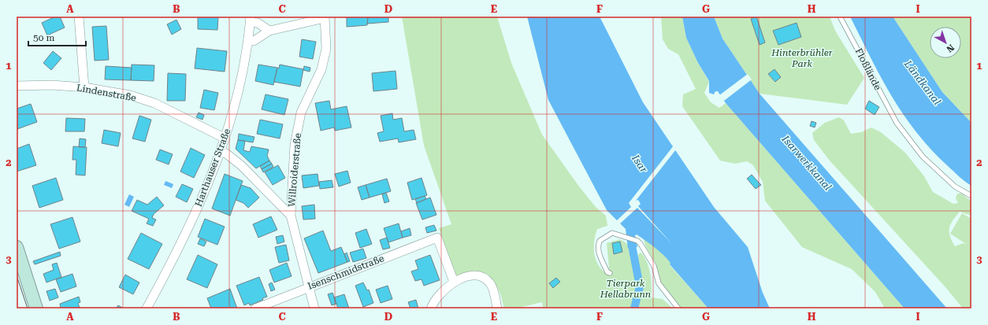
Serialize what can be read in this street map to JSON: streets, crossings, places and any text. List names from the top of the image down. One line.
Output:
{"streets":{"street":["Lindenstraße","Harthauser Straße","Willroiderstraße","Isenschmidstraße"],"lane":["Floßlände"]},"crossings":[["Lindenstraße","Harthauser Straße"]],"water":["Ländkanal","Isarwerkkanal","Isar"],"parks":["Hinterbrühler Park","Tierpark Hellabrunn"],"scale_bar":"50 m","north":"bottom right","grid":{"columns":["A","B","C","D","E","F","G","H","I"],"rows":["1","2","3"]}}
